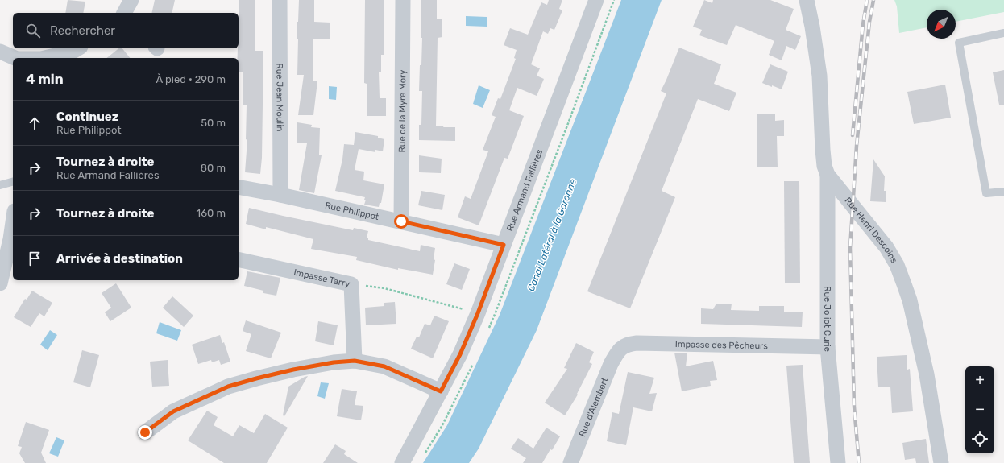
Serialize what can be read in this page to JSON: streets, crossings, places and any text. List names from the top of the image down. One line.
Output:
{"streets":{"street":["Rue Jean Moulin","Rue de la Myre Mory","Rue Armand Fallières","Rue Philippot","Rue Henri Descoins","Impasse Tarry","Rue Joliot Curie","Impasse des Pêcheurs","Rue d'Alembert"]},"crossings":[["Rue Jean Moulin","Rue Philippot"],["Rue de la Myre Mory","Rue Philippot"],["Rue Armand Fallières","Rue Philippot"],["Rue Henri Descoins","Rue Joliot Curie"],["Rue Joliot Curie","Impasse des Pêcheurs"],["Impasse des Pêcheurs","Rue d'Alembert"]],"water":["Canal Latéral à la Garonne"],"north":"bottom left","page":{"search":"Rechercher","heading":["4 min","À pied · 290 m"],"list":[["Continuez","Rue Philippot","50 m"],["Tournez à droite","Rue Armand Fallières","80 m"],["Tournez à droite","160 m"],"Arrivée à destination"],"map_buttons":["+","−"]}}
